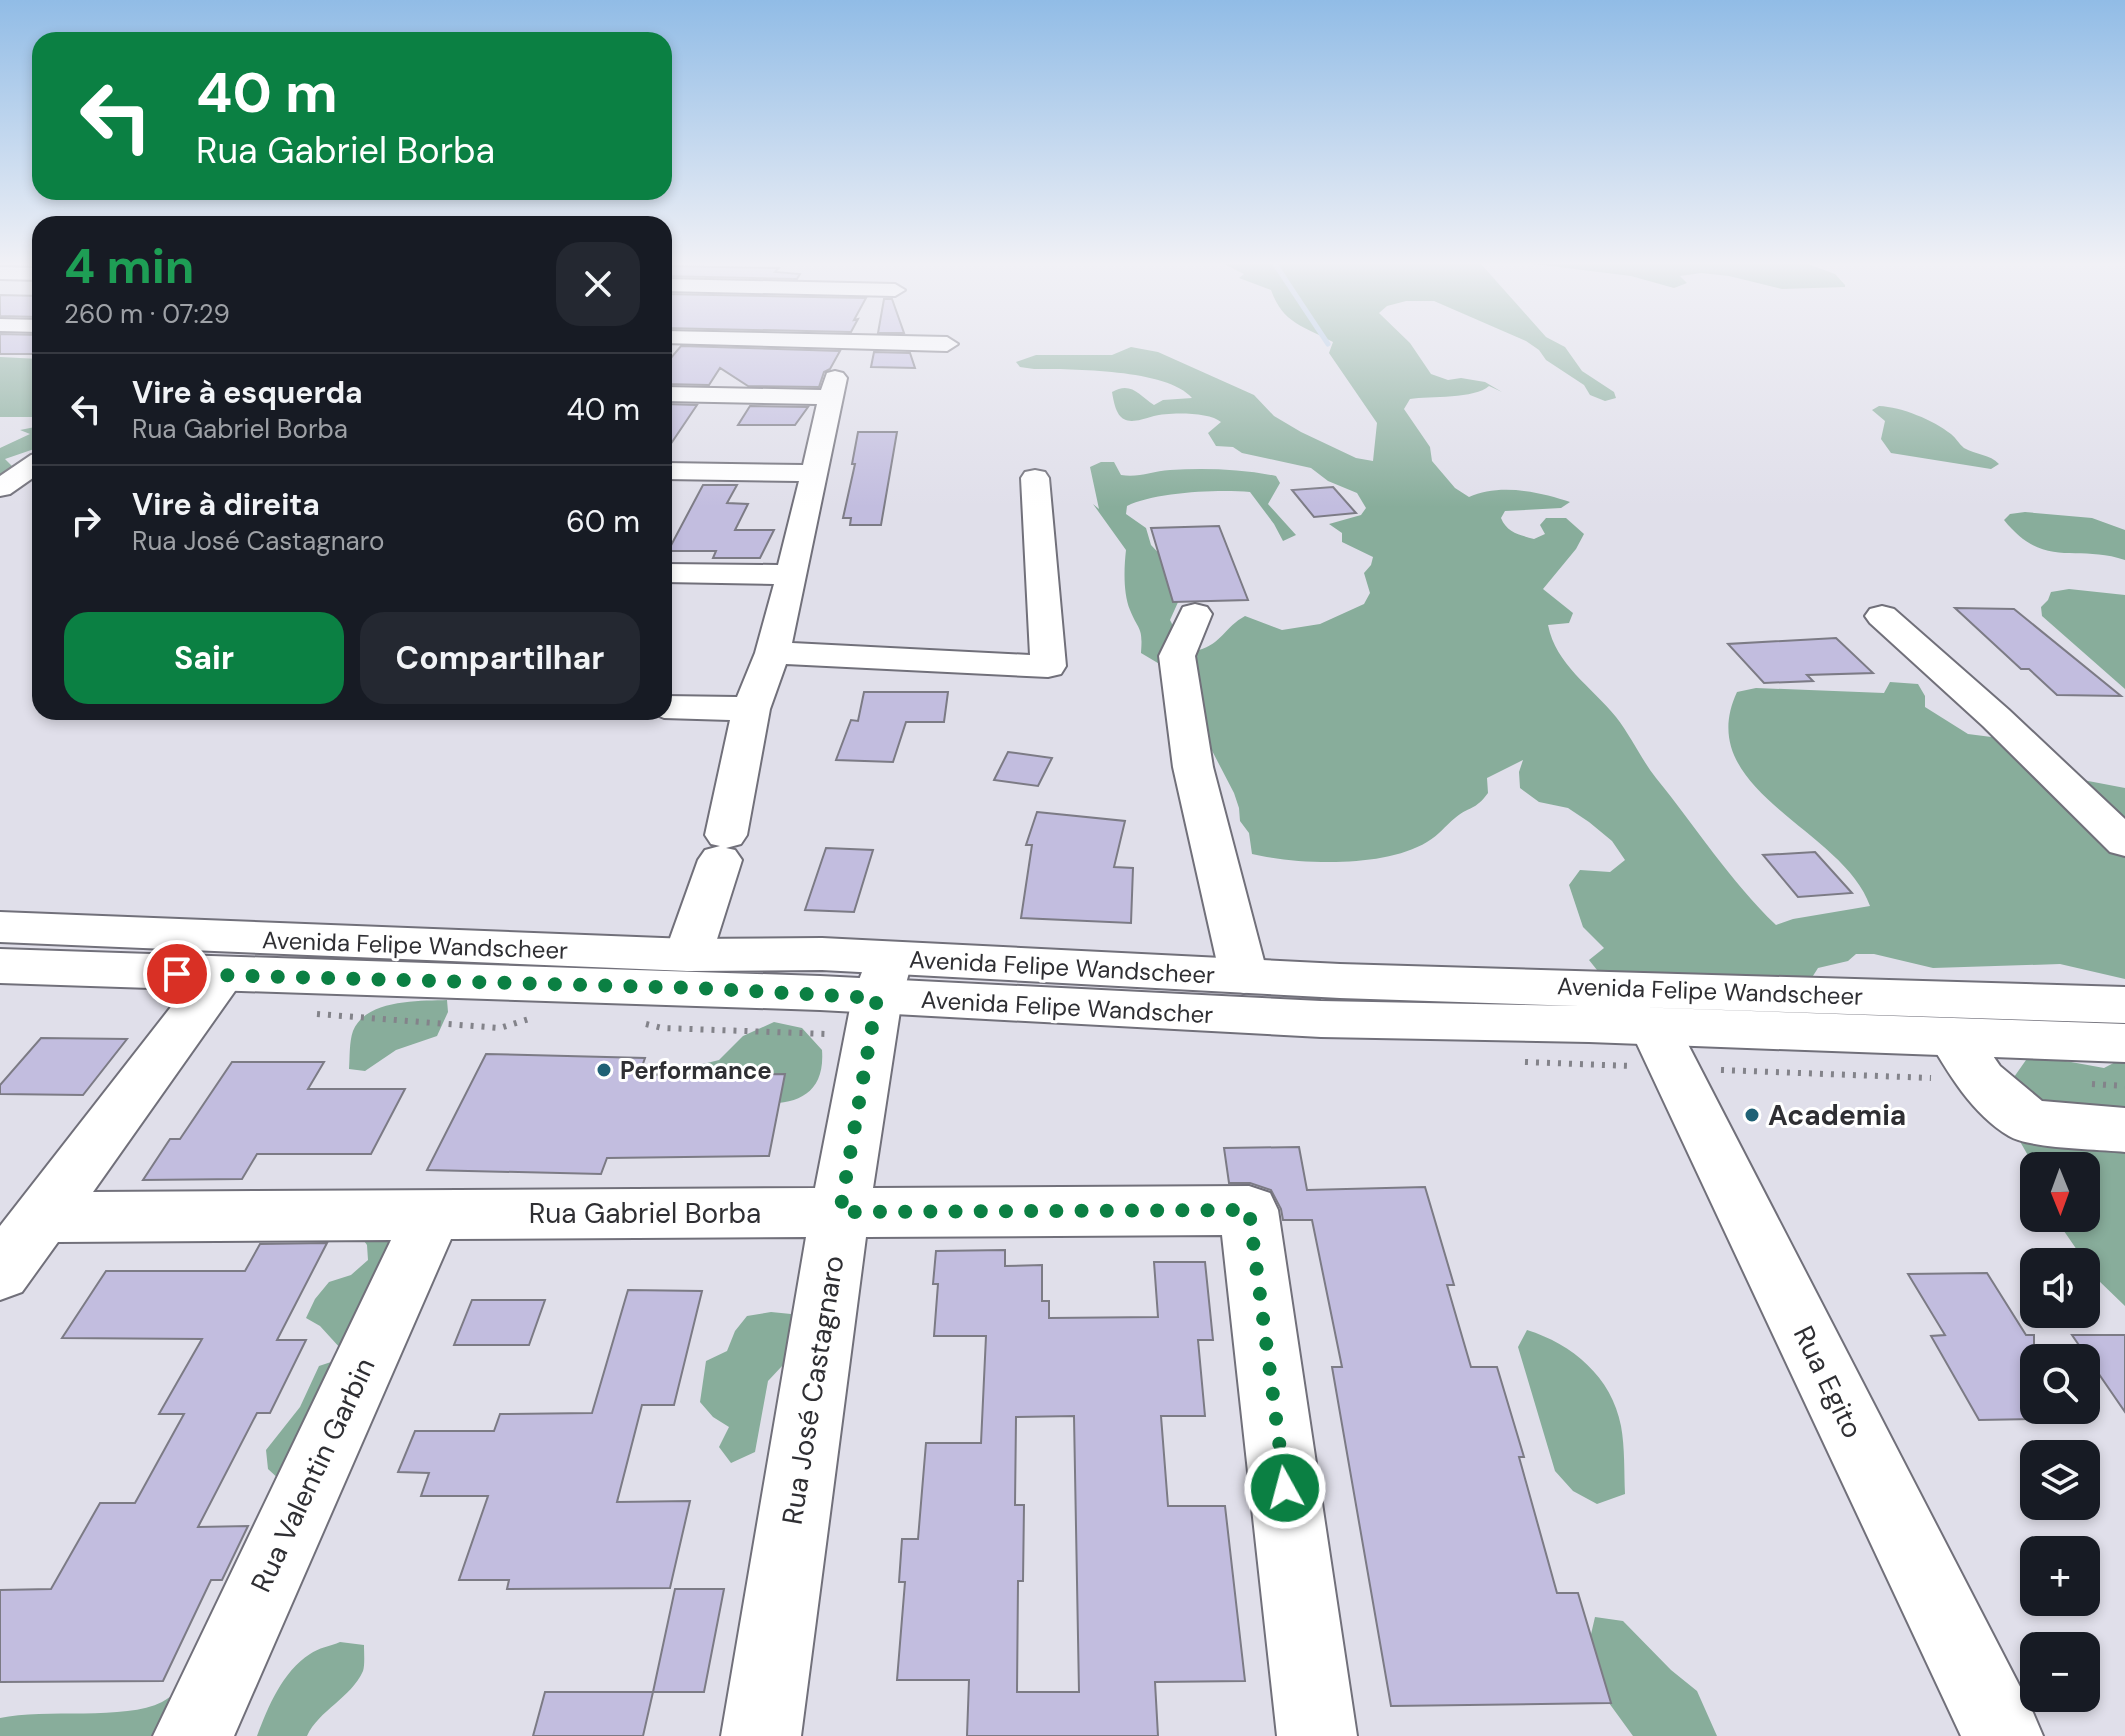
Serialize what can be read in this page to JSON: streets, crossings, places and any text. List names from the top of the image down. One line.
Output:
{"streets":{"street":["Avenida Felipe Wandscheer","Avenida Felipe Wandscher","Rua Gabriel Borba","Rua Egito","Rua José Castagnaro","Rua Valentin Garbin"]},"crossings":[["Avenida Felipe Wandscheer","Avenida Felipe Wandscher"],["Avenida Felipe Wandscheer","Rua Egito"],["Avenida Felipe Wandscheer","Rua José Castagnaro"],["Avenida Felipe Wandscher","Rua Egito"],["Avenida Felipe Wandscher","Rua José Castagnaro"],["Rua Gabriel Borba","Rua José Castagnaro"],["Rua Gabriel Borba","Rua Valentin Garbin"]],"places":["Performance","Academia"],"north":"bottom","page":{"turn":["40 m","Rua Gabriel Borba"],"heading":["4 min","260 m · 07:29"],"list":[{"name":"Vire à esquerda","note":"Rua Gabriel Borba","value":"40 m"},{"name":"Vire à direita","note":"Rua José Castagnaro","value":"60 m"}],"buttons":["Sair","Compartilhar"],"map_buttons":["+","−"]}}
